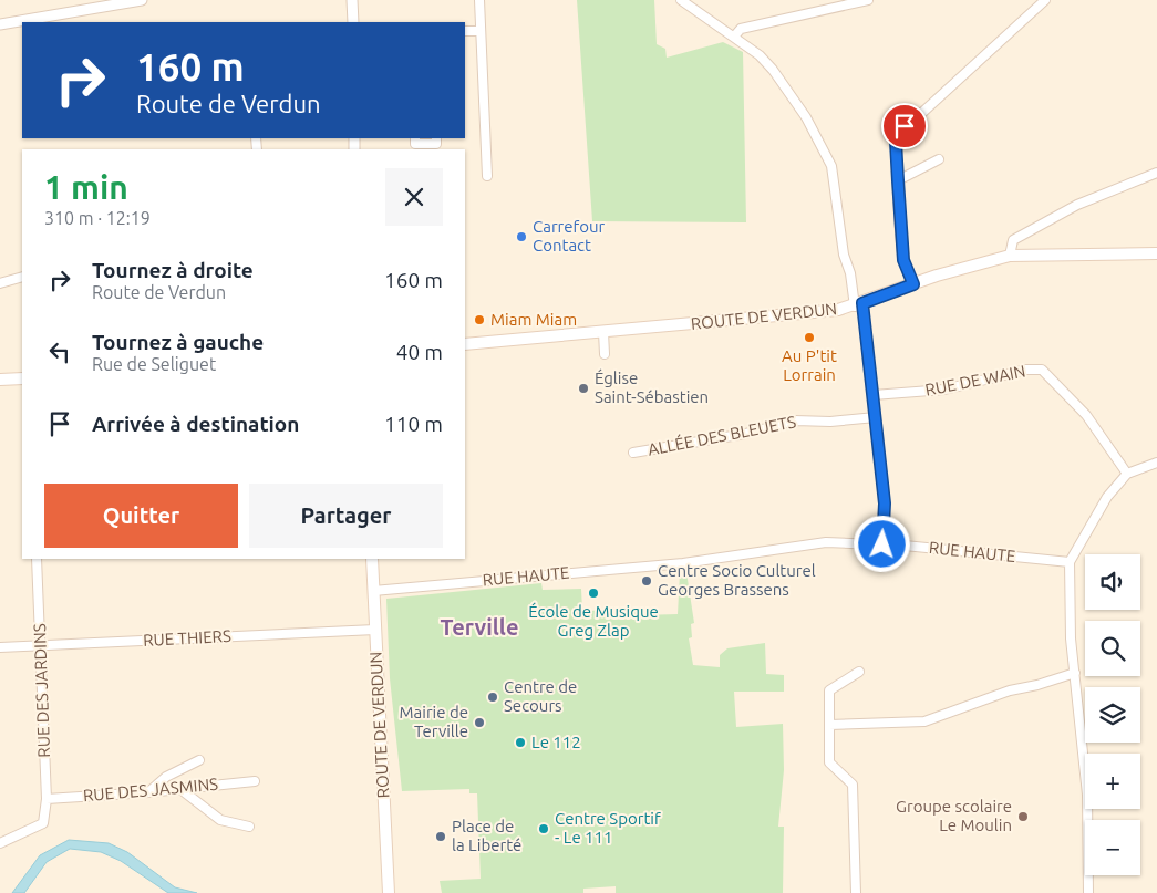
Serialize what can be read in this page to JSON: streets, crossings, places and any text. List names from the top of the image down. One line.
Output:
{"streets":{"main road":["ROUTE DE VERDUN"],"street":["RUE DE WAIN","ALLÉE DES BLEUETS","RUE HAUTE","RUE THIERS","RUE DES JARDINS","RUE DES JASMINS"]},"crossings":[["ROUTE DE VERDUN","RUE HAUTE"],["ROUTE DE VERDUN","RUE THIERS"],["RUE THIERS","RUE DES JARDINS"],["RUE DES JARDINS","RUE DES JASMINS"]],"districts":["Terville"],"places":["Carrefour Contact","Miam Miam","Au P'tit Lorrain","Église Saint-Sébastien","Centre Socio Culturel Georges Brassens","École de Musique Greg Zlap","Centre de Secours","Mairie de Terville","Le 112","Groupe scolaire Le Moulin","Centre Sportif - Le 111","Place de la Liberté"],"page":{"turn":["160 m","Route de Verdun"],"heading":["1 min","310 m · 12:19"],"list":[{"name":"Tournez à droite","note":"Route de Verdun","value":"160 m"},{"name":"Tournez à gauche","note":"Rue de Seliguet","value":"40 m"},{"name":"Arrivée à destination","value":"110 m"}],"buttons":["Quitter","Partager"],"map_buttons":["+","−"]}}
